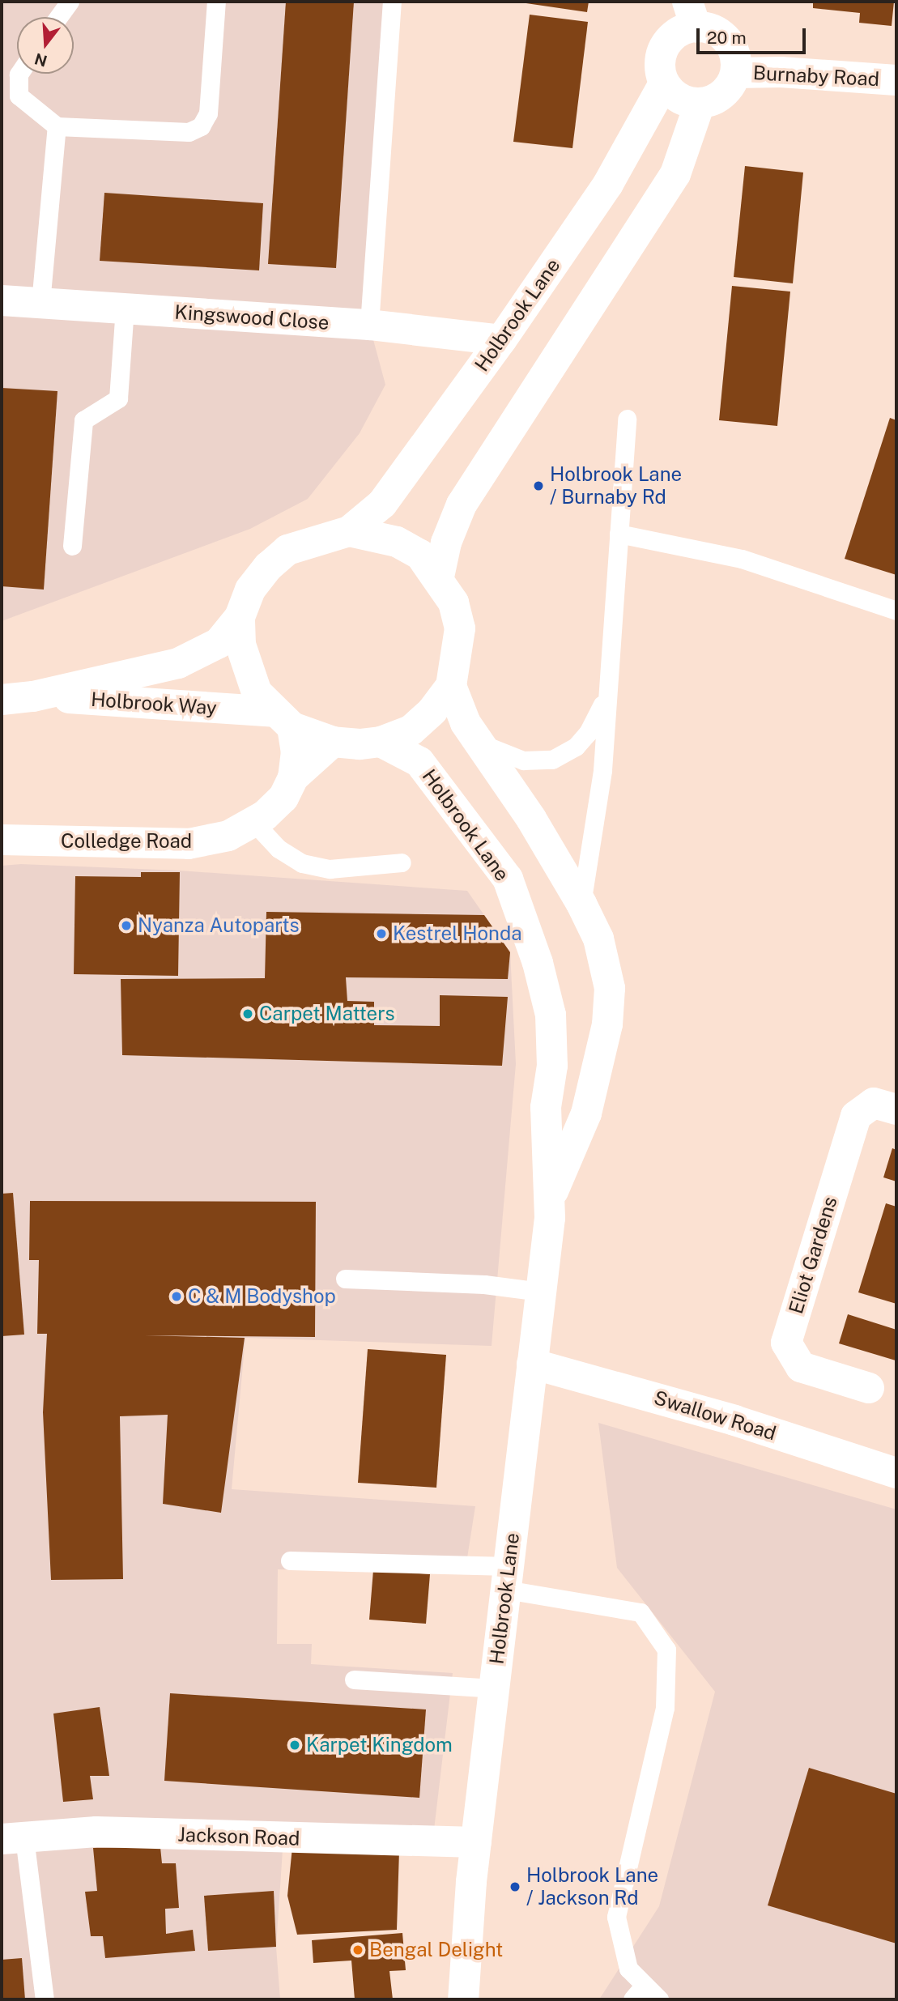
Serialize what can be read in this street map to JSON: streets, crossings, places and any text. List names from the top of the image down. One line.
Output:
{"streets":{"street":["Burnaby Road","Holbrook Lane","Kingswood Close","Holbrook Way","Colledge Road","Eliot Gardens","Swallow Road","Jackson Road"]},"crossings":[["Burnaby Road","Holbrook Lane"],["Holbrook Lane","Kingswood Close"],["Holbrook Lane","Holbrook Way"],["Holbrook Lane","Swallow Road"],["Holbrook Lane","Jackson Road"],["Holbrook Way","Colledge Road"]],"places":["Holbrook Lane / Burnaby Rd","Nyanza Autoparts","Kestrel Honda","Carpet Matters","C & M Bodyshop","Karpet Kingdom","Holbrook Lane / Jackson Rd","Bengal Delight"],"scale_bar":"20 m","north":"bottom"}
